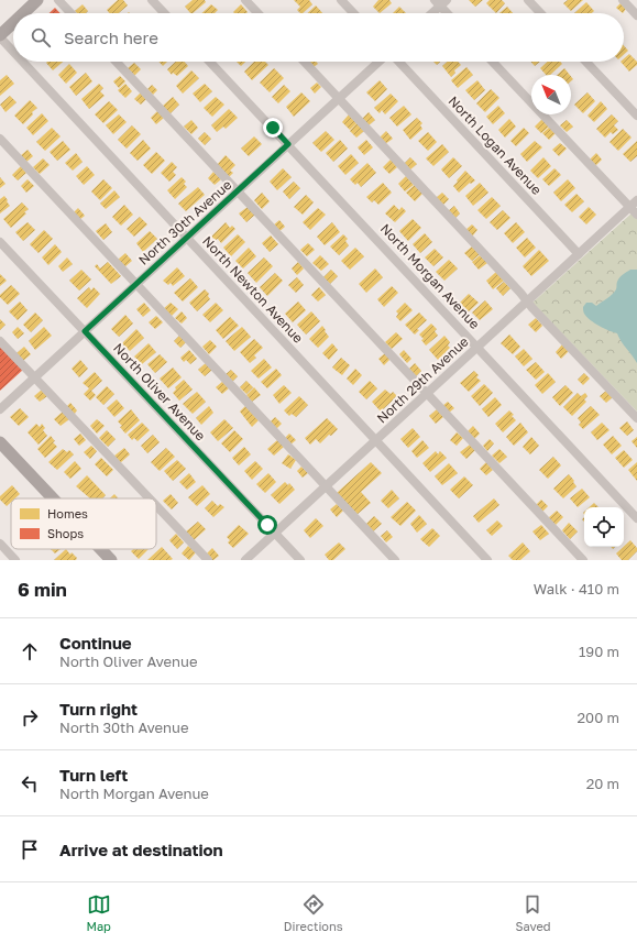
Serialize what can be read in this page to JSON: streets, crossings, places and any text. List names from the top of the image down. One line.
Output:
{"streets":{"street":["North Logan Avenue","North 30th Avenue","North Morgan Avenue","North Newton Avenue","North 29th Avenue","North Oliver Avenue"]},"crossings":[["North Logan Avenue","North 29th Avenue"],["North 30th Avenue","North Morgan Avenue"],["North 30th Avenue","North Newton Avenue"],["North 30th Avenue","North Oliver Avenue"],["North Morgan Avenue","North 29th Avenue"],["North Newton Avenue","North 29th Avenue"],["North 29th Avenue","North Oliver Avenue"]],"legend":["Homes","Shops"],"north":"top left","page":{"search":"Search here","heading":["6 min","Walk · 410 m"],"list":[["Continue","North Oliver Avenue","190 m"],["Turn right","North 30th Avenue","200 m"],["Turn left","North Morgan Avenue","20 m"],"Arrive at destination"],"nav":["Map","Directions","Saved"]}}
